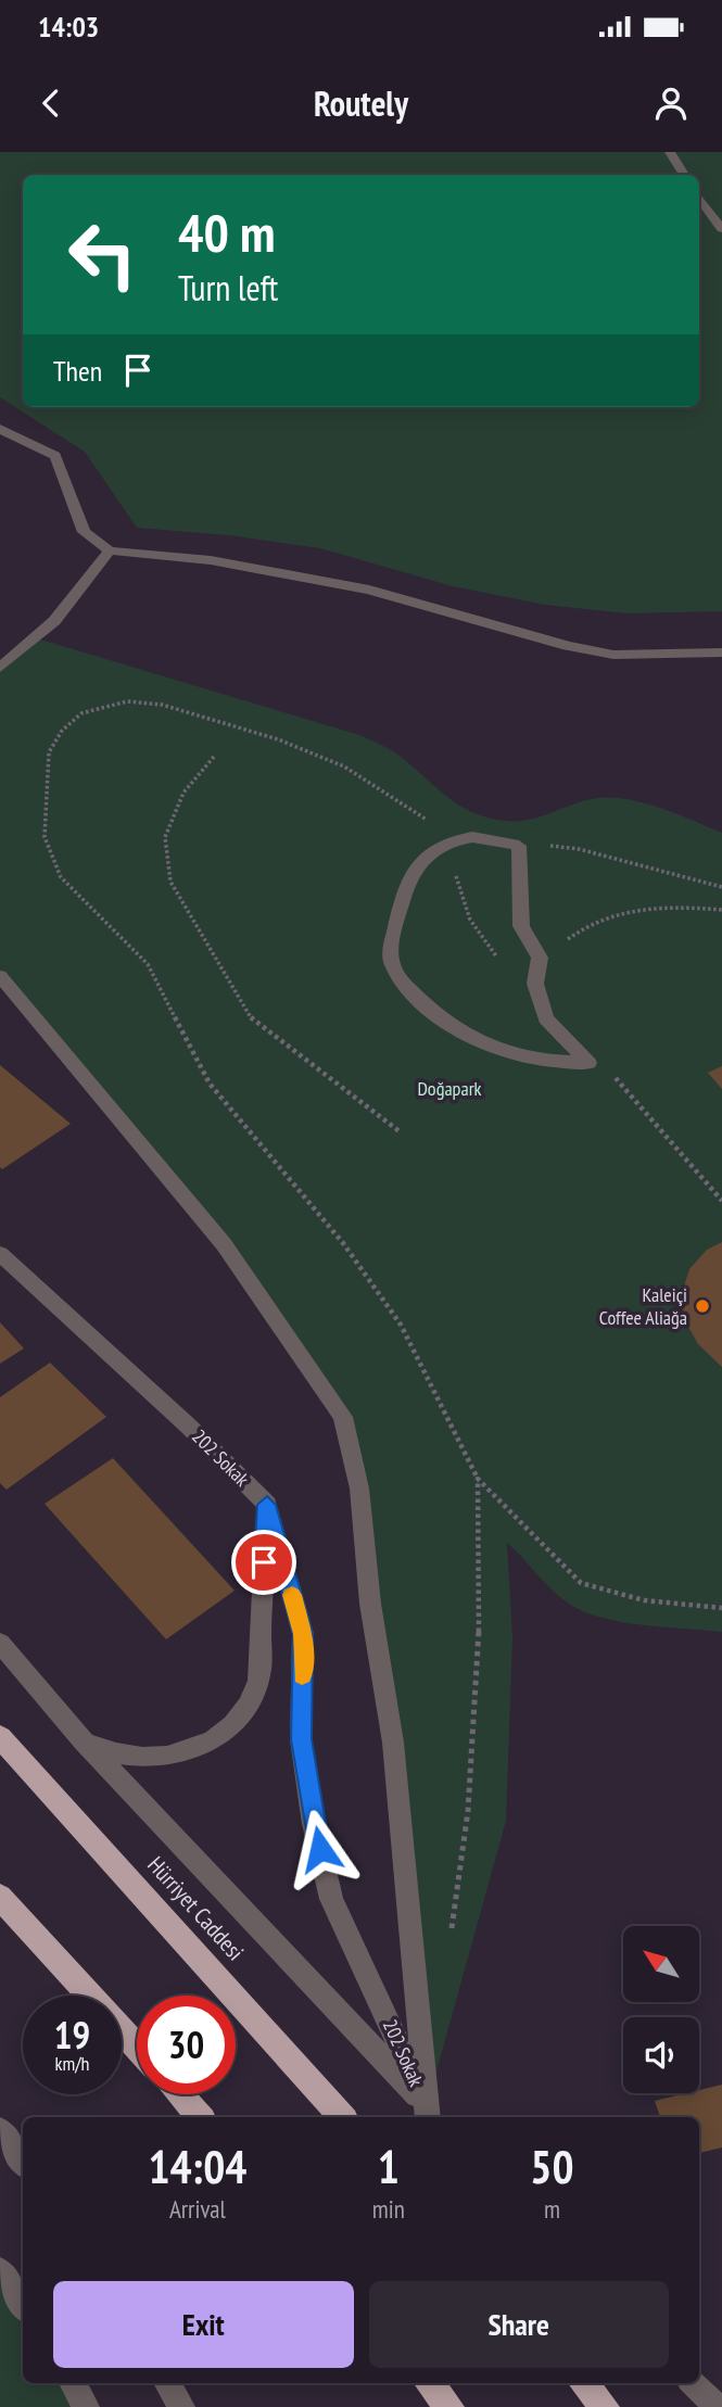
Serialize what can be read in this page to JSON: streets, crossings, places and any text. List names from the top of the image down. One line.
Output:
{"streets":{"highway":["Hürriyet Caddesi"],"street":["202 Sokak"]},"parks":["Doğapark"],"places":["Kaleiçi Coffee Aliağa"],"north":"top left","page":{"status":"14:03","header":"Routely","turn":["40 m","Turn left"],"then":"Then","speed":"19 km/h","limit":"30","eta":["14:04","Arrival","1","min","50","m"],"buttons":["Exit","Share"]}}
